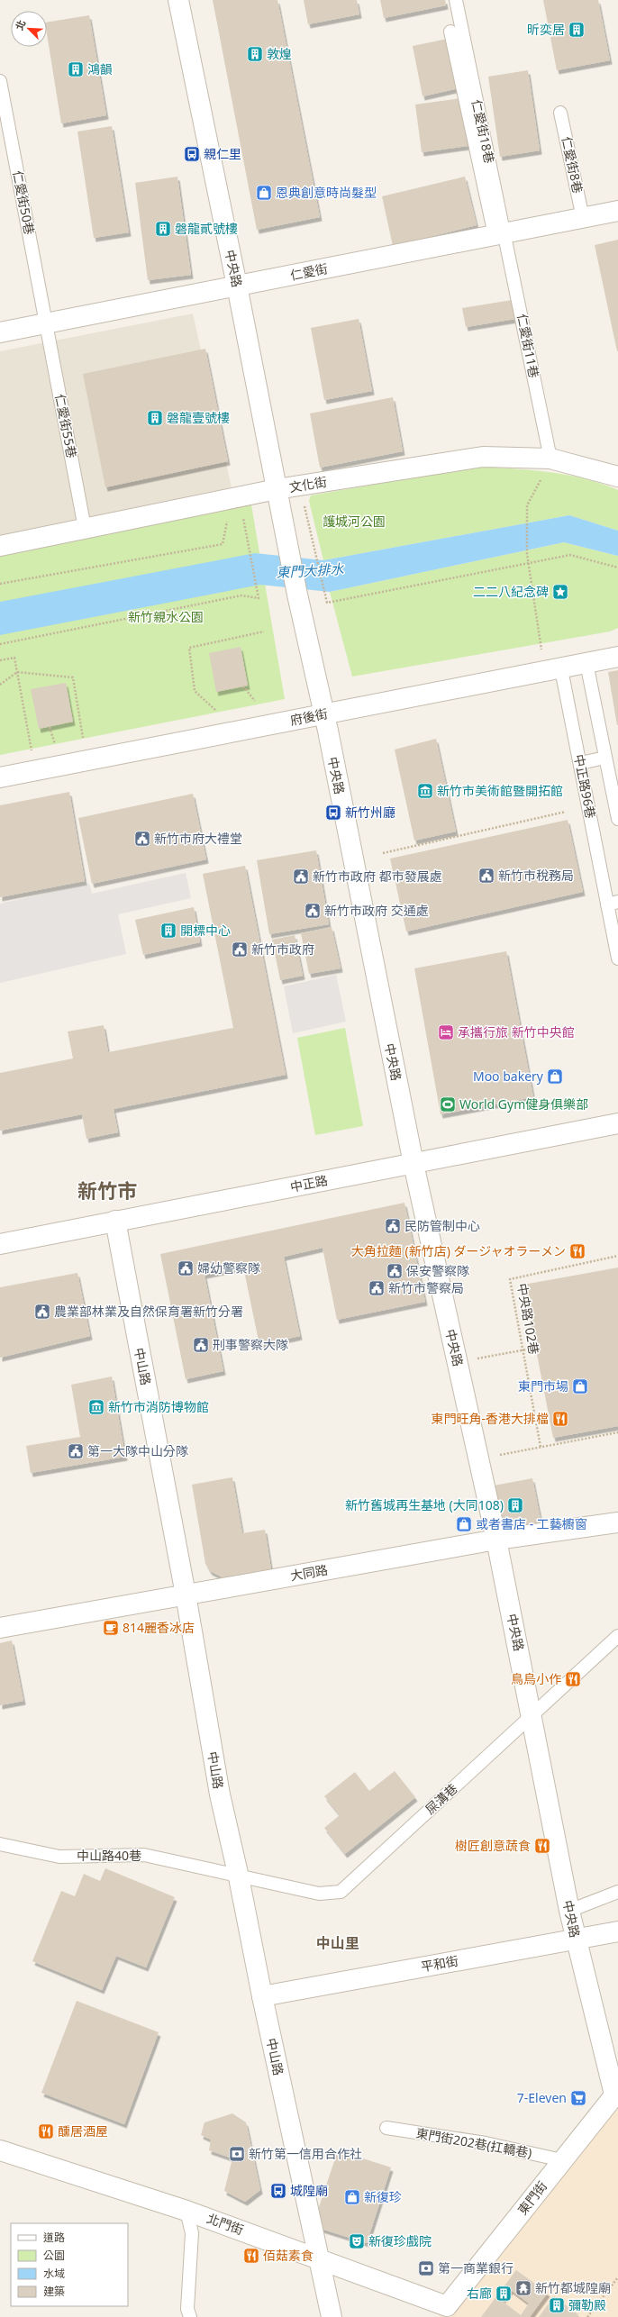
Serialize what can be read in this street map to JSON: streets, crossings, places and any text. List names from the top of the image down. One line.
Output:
{"streets":{"street":["中央路","仁愛街","文化街","府後街","中正路","中山路","大同路","平和街","東門街","北門街"],"lane":["仁愛街8巷","仁愛街50巷","仁愛街11巷","仁愛街55巷","中正路96巷","屎溝巷","中山路40巷","東門街202巷(扛轎巷)"],"path":["中央路102巷"]},"crossings":[["仁愛街8巷","仁愛街"],["仁愛街50巷","仁愛街"],["仁愛街50巷","仁愛街55巷"],["中央路","仁愛街"],["中央路","文化街"],["中央路","府後街"],["中央路","中正路"],["中央路","大同路"],["中央路","屎溝巷"],["中央路","平和街"],["中央路","東門街"],["仁愛街","仁愛街11巷"],["仁愛街","仁愛街55巷"],["仁愛街11巷","文化街"],["仁愛街55巷","文化街"],["府後街","中正路96巷"],["中正路","中山路"],["中山路","大同路"],["中山路","屎溝巷"],["中山路","中山路40巷"],["中山路","平和街"],["中山路","北門街"],["屎溝巷","中山路40巷"],["東門街202巷(扛轎巷)","東門街"],["東門街","北門街"]],"districts":["新竹市","中山里"],"water":["東門大排水"],"parks":["護城河公園","新竹親水公園"],"places":{"building":["昕奕居","敦煌","鴻韻","磐龍貳號樓","磐龍壹號樓","開標中心","新竹舊城再生基地 (大同108)","右廊","彌勒殿"],"bus stop":["親仁里","新竹州廳","城隍廟"],"shop":["恩典創意時尚髮型","Moo bakery","東門市場","或者書店 - 工藝櫥窗","新復珍"],"place":["二二八紀念碑"],"museum":["新竹市美術館暨開拓館","新竹市消防博物館"],"public building":["新竹市府大禮堂","新竹市稅務局","新竹市政府 都市發展處","新竹市政府 交通處","新竹市政府","民防管制中心","婦幼警察隊","保安警察隊","新竹市警察局","農業部林業及自然保育署新竹分署","刑事警察大隊","第一大隊中山分隊"],"hotel":["承攜行旅 新竹中央館"],"sports":["World Gym健身俱樂部"],"restaurant":["大角拉麵 (新竹店) ダージャオラーメン","東門旺角-香港大排檔","鳥烏小作","樹匠創意蔬食","醺居酒屋","佰菇素食"],"cafe":["814麗香冰店"],"supermarket":["7-Eleven"],"bank":["新竹第一信用合作社","第一商業銀行"],"theatre":["新復珍戲院"],"temple":["新竹都城隍廟"]},"legend":["道路","公園","水域","建築"],"north":"top left"}
